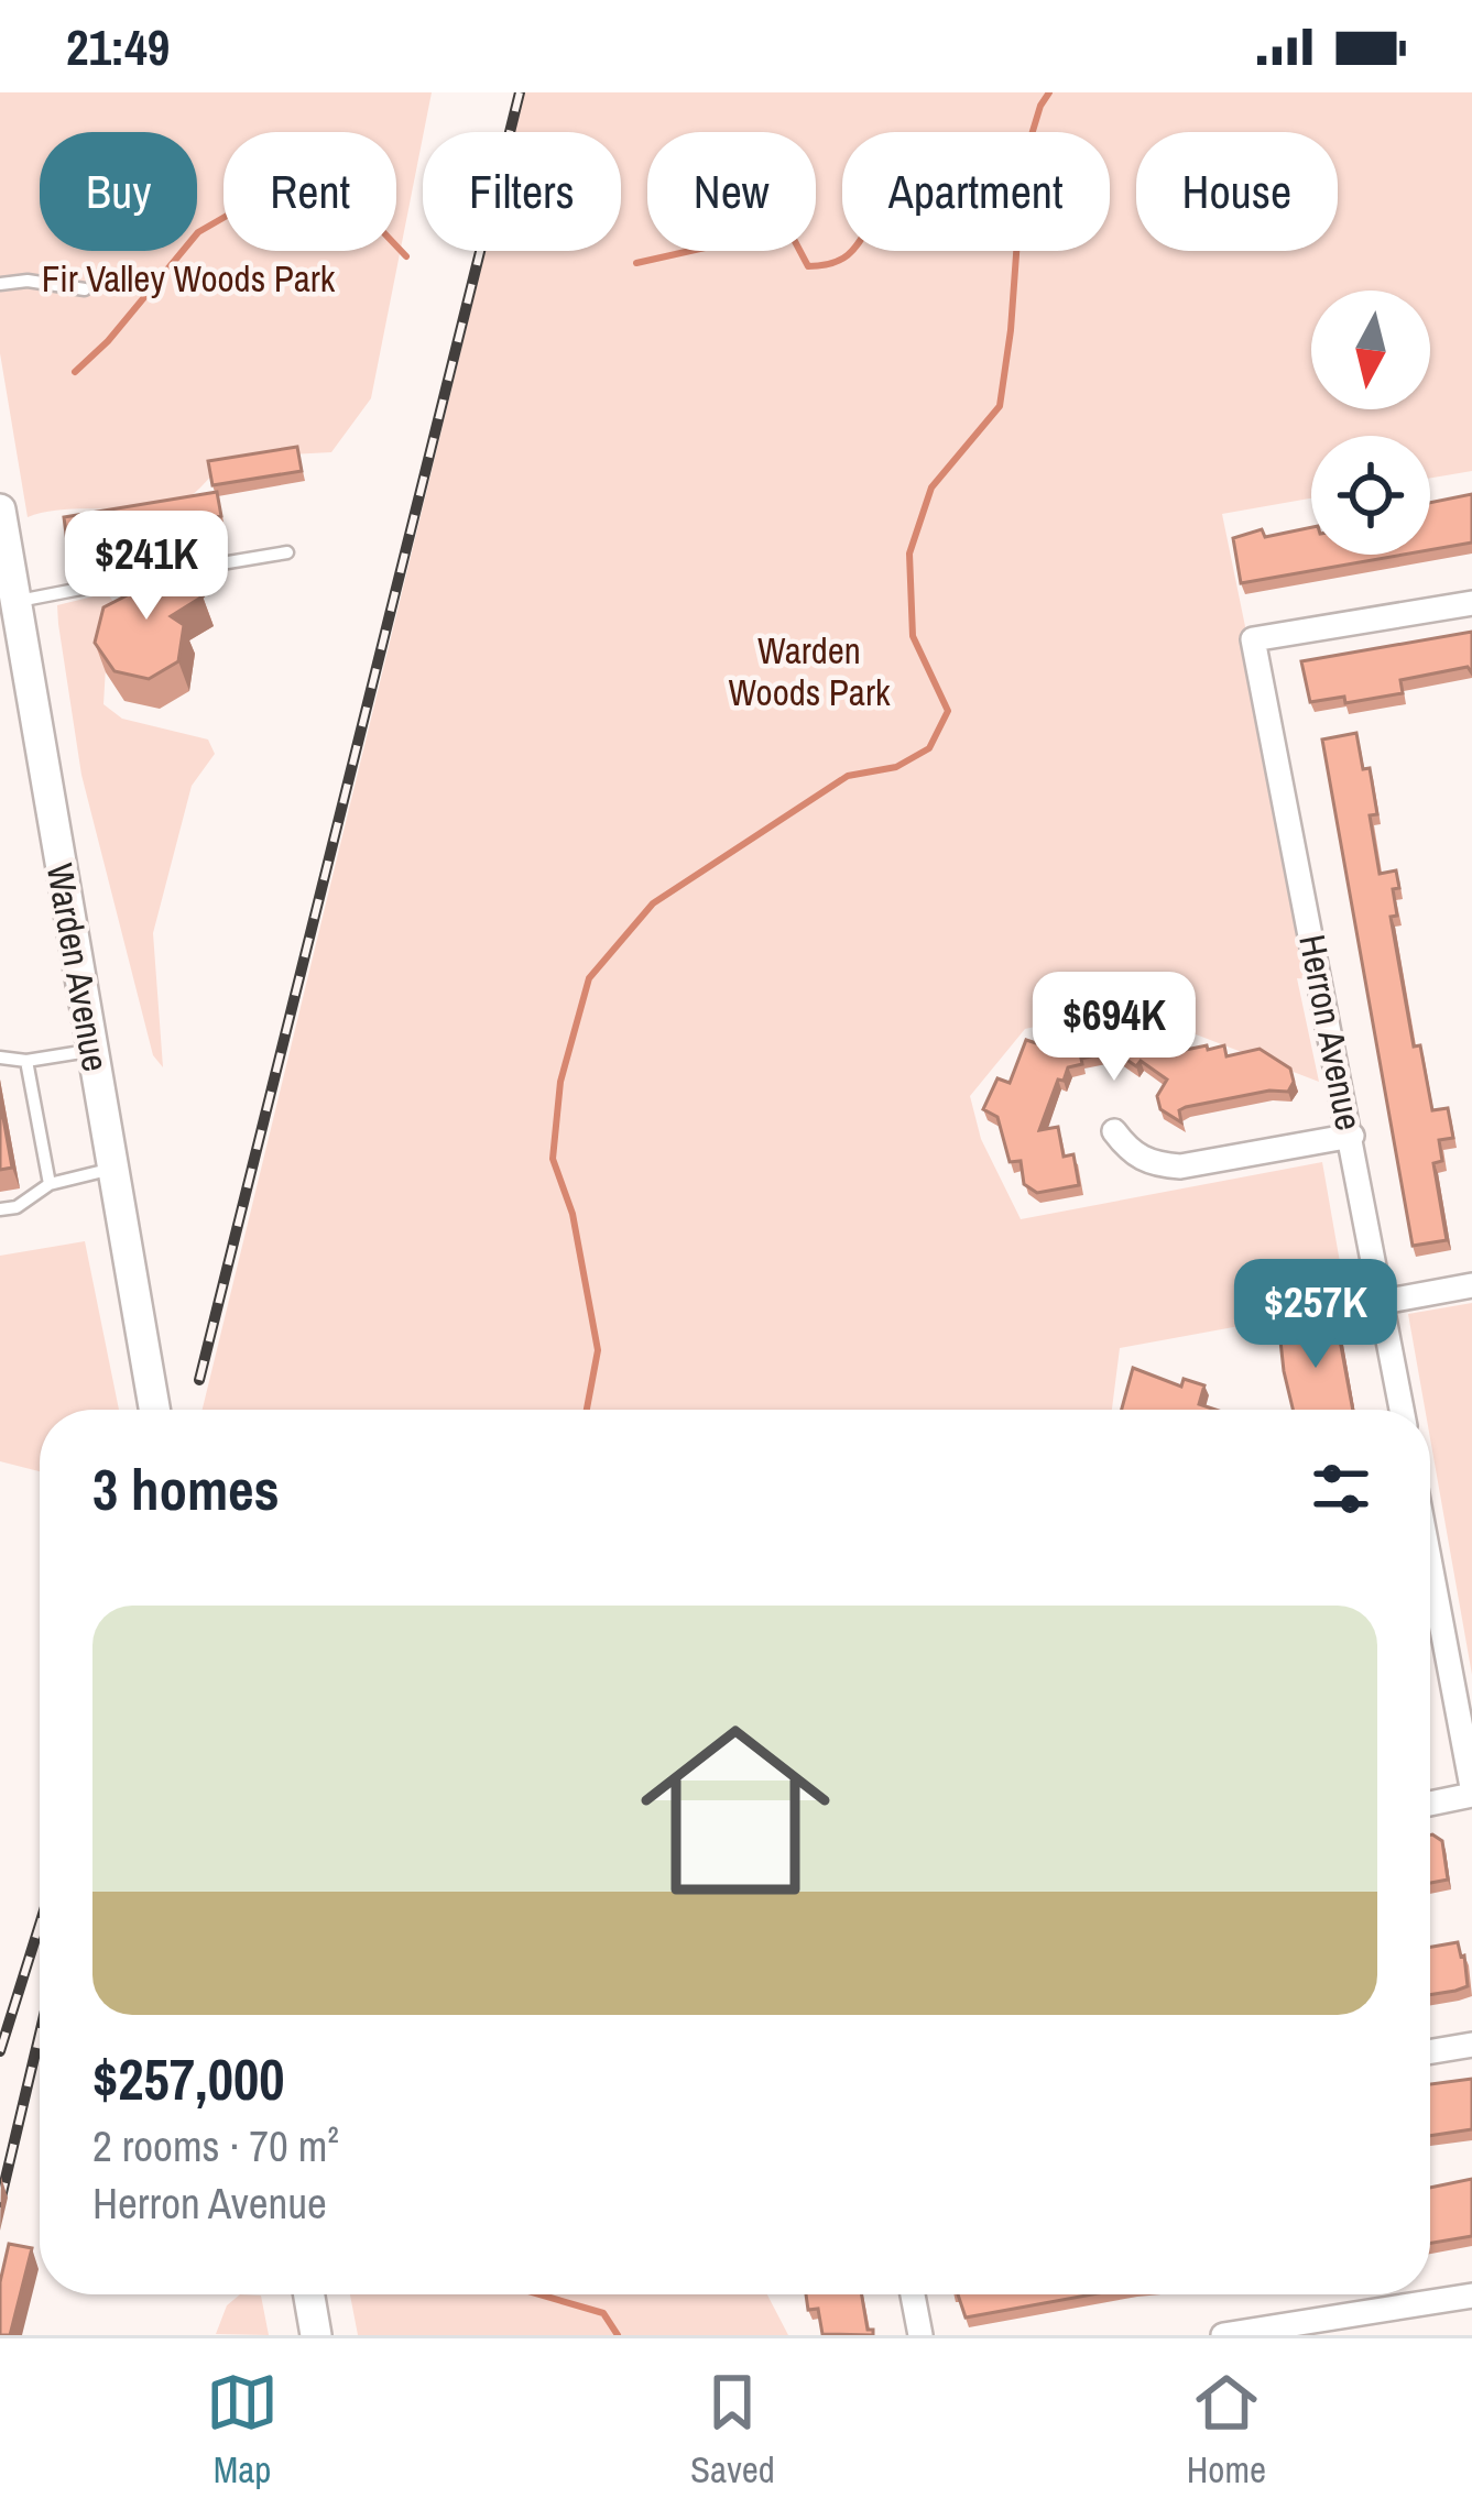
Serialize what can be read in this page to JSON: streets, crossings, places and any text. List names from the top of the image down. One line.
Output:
{"streets":{"main road":["Warden Avenue"],"street":["Herron Avenue"]},"parks":["Fir Valley Woods Park","Warden Woods Park"],"north":"bottom","page":{"status":"21:49","chip":["Buy","Rent","Filters","New","Apartment","House"],"price":["$241K","$694K","$257K"],"heading":"3 homes","list":[{"name":"$257,000","note":"2 rooms · 70 m² · Herron Avenue"}],"tabs":["Map","Saved","Home"]}}
